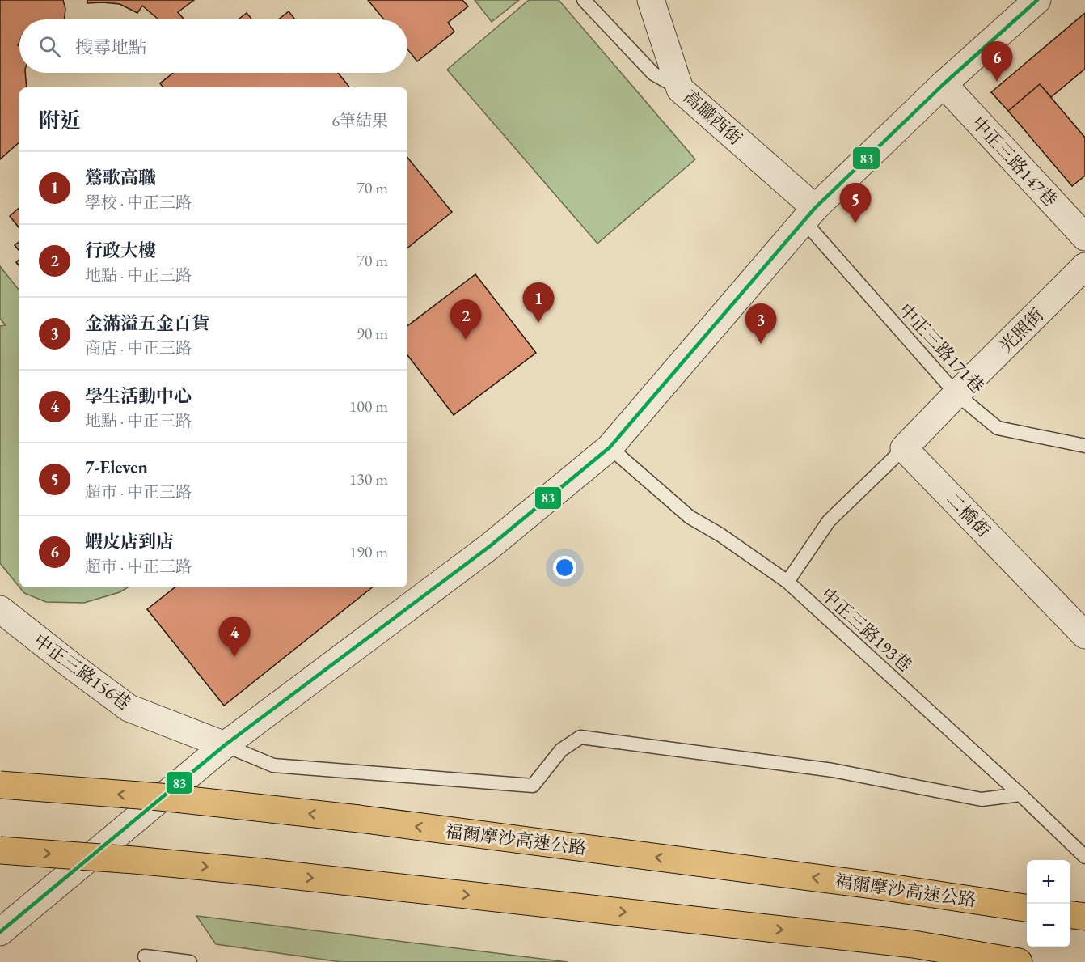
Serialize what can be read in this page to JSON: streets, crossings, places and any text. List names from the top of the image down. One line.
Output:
{"streets":{"highway":["福爾摩沙高速公路"],"street":["高職西街","中正三路147巷","光照街","二橋街","中正三路156巷"],"lane":["中正三路171巷","中正三路193巷"]},"crossings":[["高職西街","中正三路171巷"],["光照街","中正三路171巷"]],"lines":["transit line 83"],"page":{"search":"搜尋地點","pins":["6","5","1","2","3","4"],"heading":["附近","6筆結果"],"list":[{"mark":"1","name":"鶯歌高職","note":"學校 · 中正三路","value":"70 m"},{"mark":"2","name":"行政大樓","note":"地點 · 中正三路","value":"70 m"},{"mark":"3","name":"金滿溢五金百貨","note":"商店 · 中正三路","value":"90 m"},{"mark":"4","name":"學生活動中心","note":"地點 · 中正三路","value":"100 m"},{"mark":"5","name":"7-Eleven","note":"超市 · 中正三路","value":"130 m"},{"mark":"6","name":"蝦皮店到店","note":"超市 · 中正三路","value":"190 m"}],"map_buttons":["+","−"]}}
